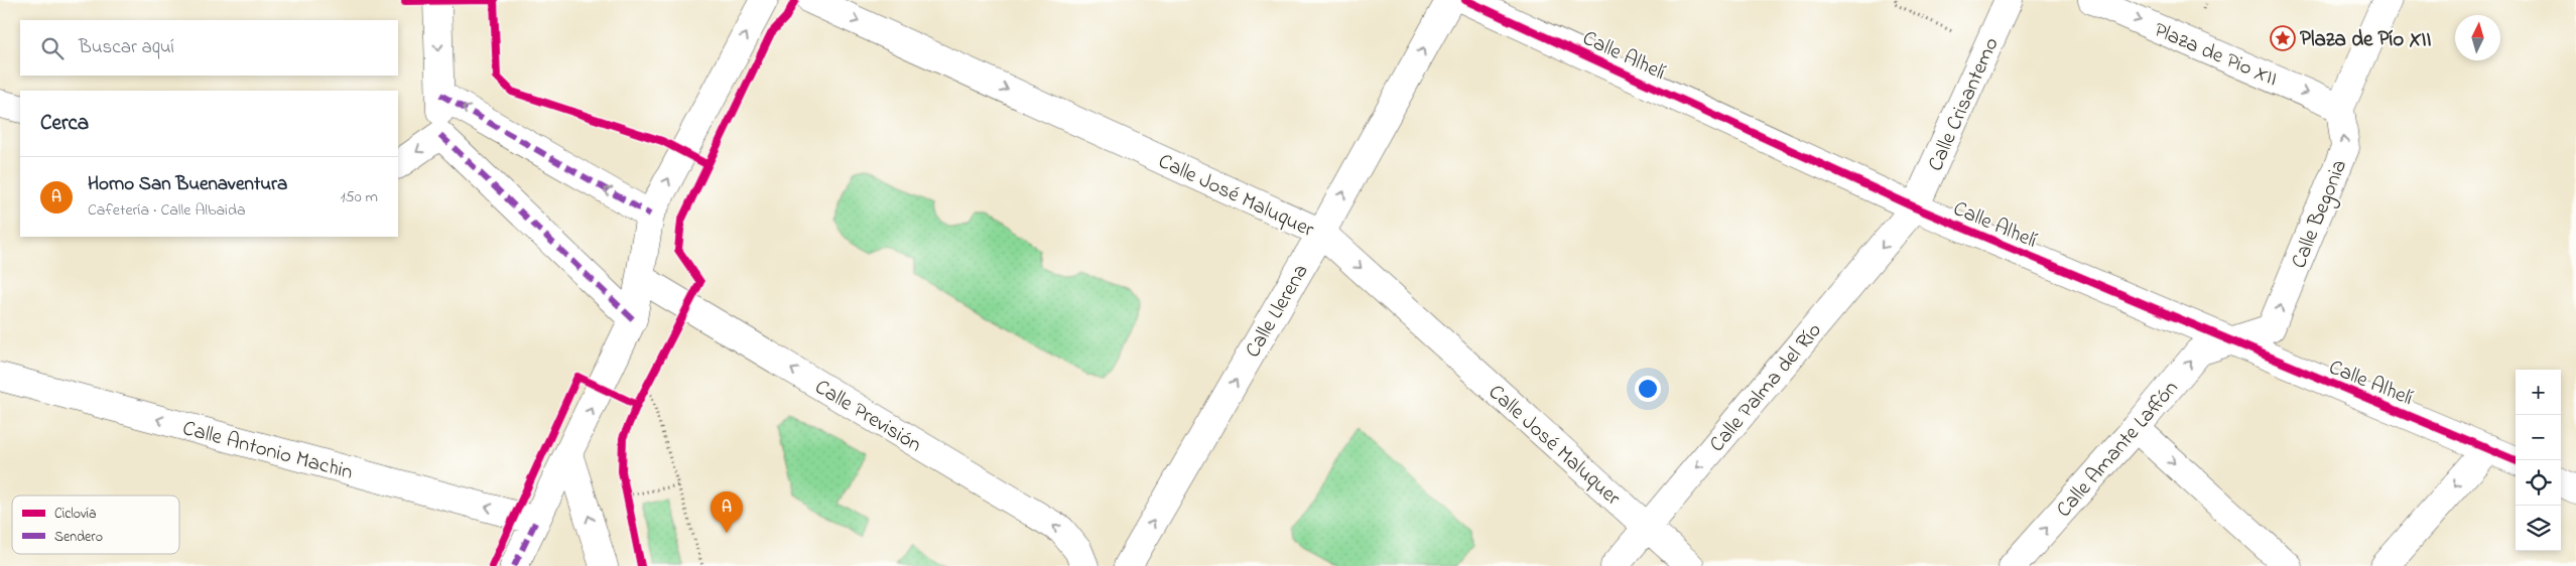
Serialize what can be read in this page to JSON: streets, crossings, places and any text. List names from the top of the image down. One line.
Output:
{"streets":{"street":["Plaza de Pio XII","Calle Alhelí","Calle Crisantemo","Calle José Maluquer","Calle Begonia","Calle Llerena","Calle Palma del Río","Calle Previsión","Calle Amante Laffón","Calle Antonio Machin"]},"crossings":[["Plaza de Pio XII","Calle Begonia"],["Calle Alhelí","Calle Crisantemo"],["Calle Alhelí","Calle Begonia"],["Calle Alhelí","Calle Palma del Río"],["Calle Alhelí","Calle Amante Laffón"],["Calle Crisantemo","Calle Palma del Río"],["Calle José Maluquer","Calle Llerena"],["Calle José Maluquer","Calle Palma del Río"],["Calle Begonia","Calle Amante Laffón"]],"one_way":["Plaza de Pio XII","Calle José Maluquer","Calle Llerena","Calle Palma del Río","Calle Previsión","Calle Amante Laffón","Calle Antonio Machin"],"places":{"place":["Plaza de Pío XII"]},"legend":["Ciclovía","Sendero"],"north":"top","page":{"search":"Buscar aquí","heading":"Cerca","list":[{"mark":"A","name":"Horno San Buenaventura","note":"Cafetería · Calle Albaida","value":"150 m"}],"map_buttons":["+","−"],"pins":"A"}}
